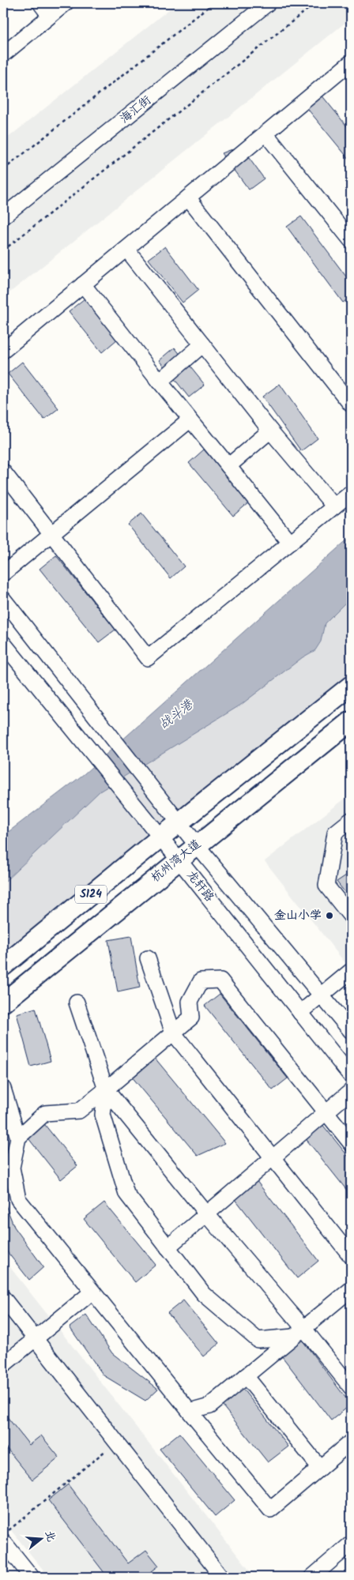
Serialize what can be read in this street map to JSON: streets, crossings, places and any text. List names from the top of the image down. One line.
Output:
{"streets":{"main road":["杭州湾大道","S124"],"street":["海汇街","龙轩路"]},"crossings":[["杭州湾大道","龙轩路"],["龙轩路","S124"]],"water":["战斗港"],"places":["金山小学"],"north":"right"}
